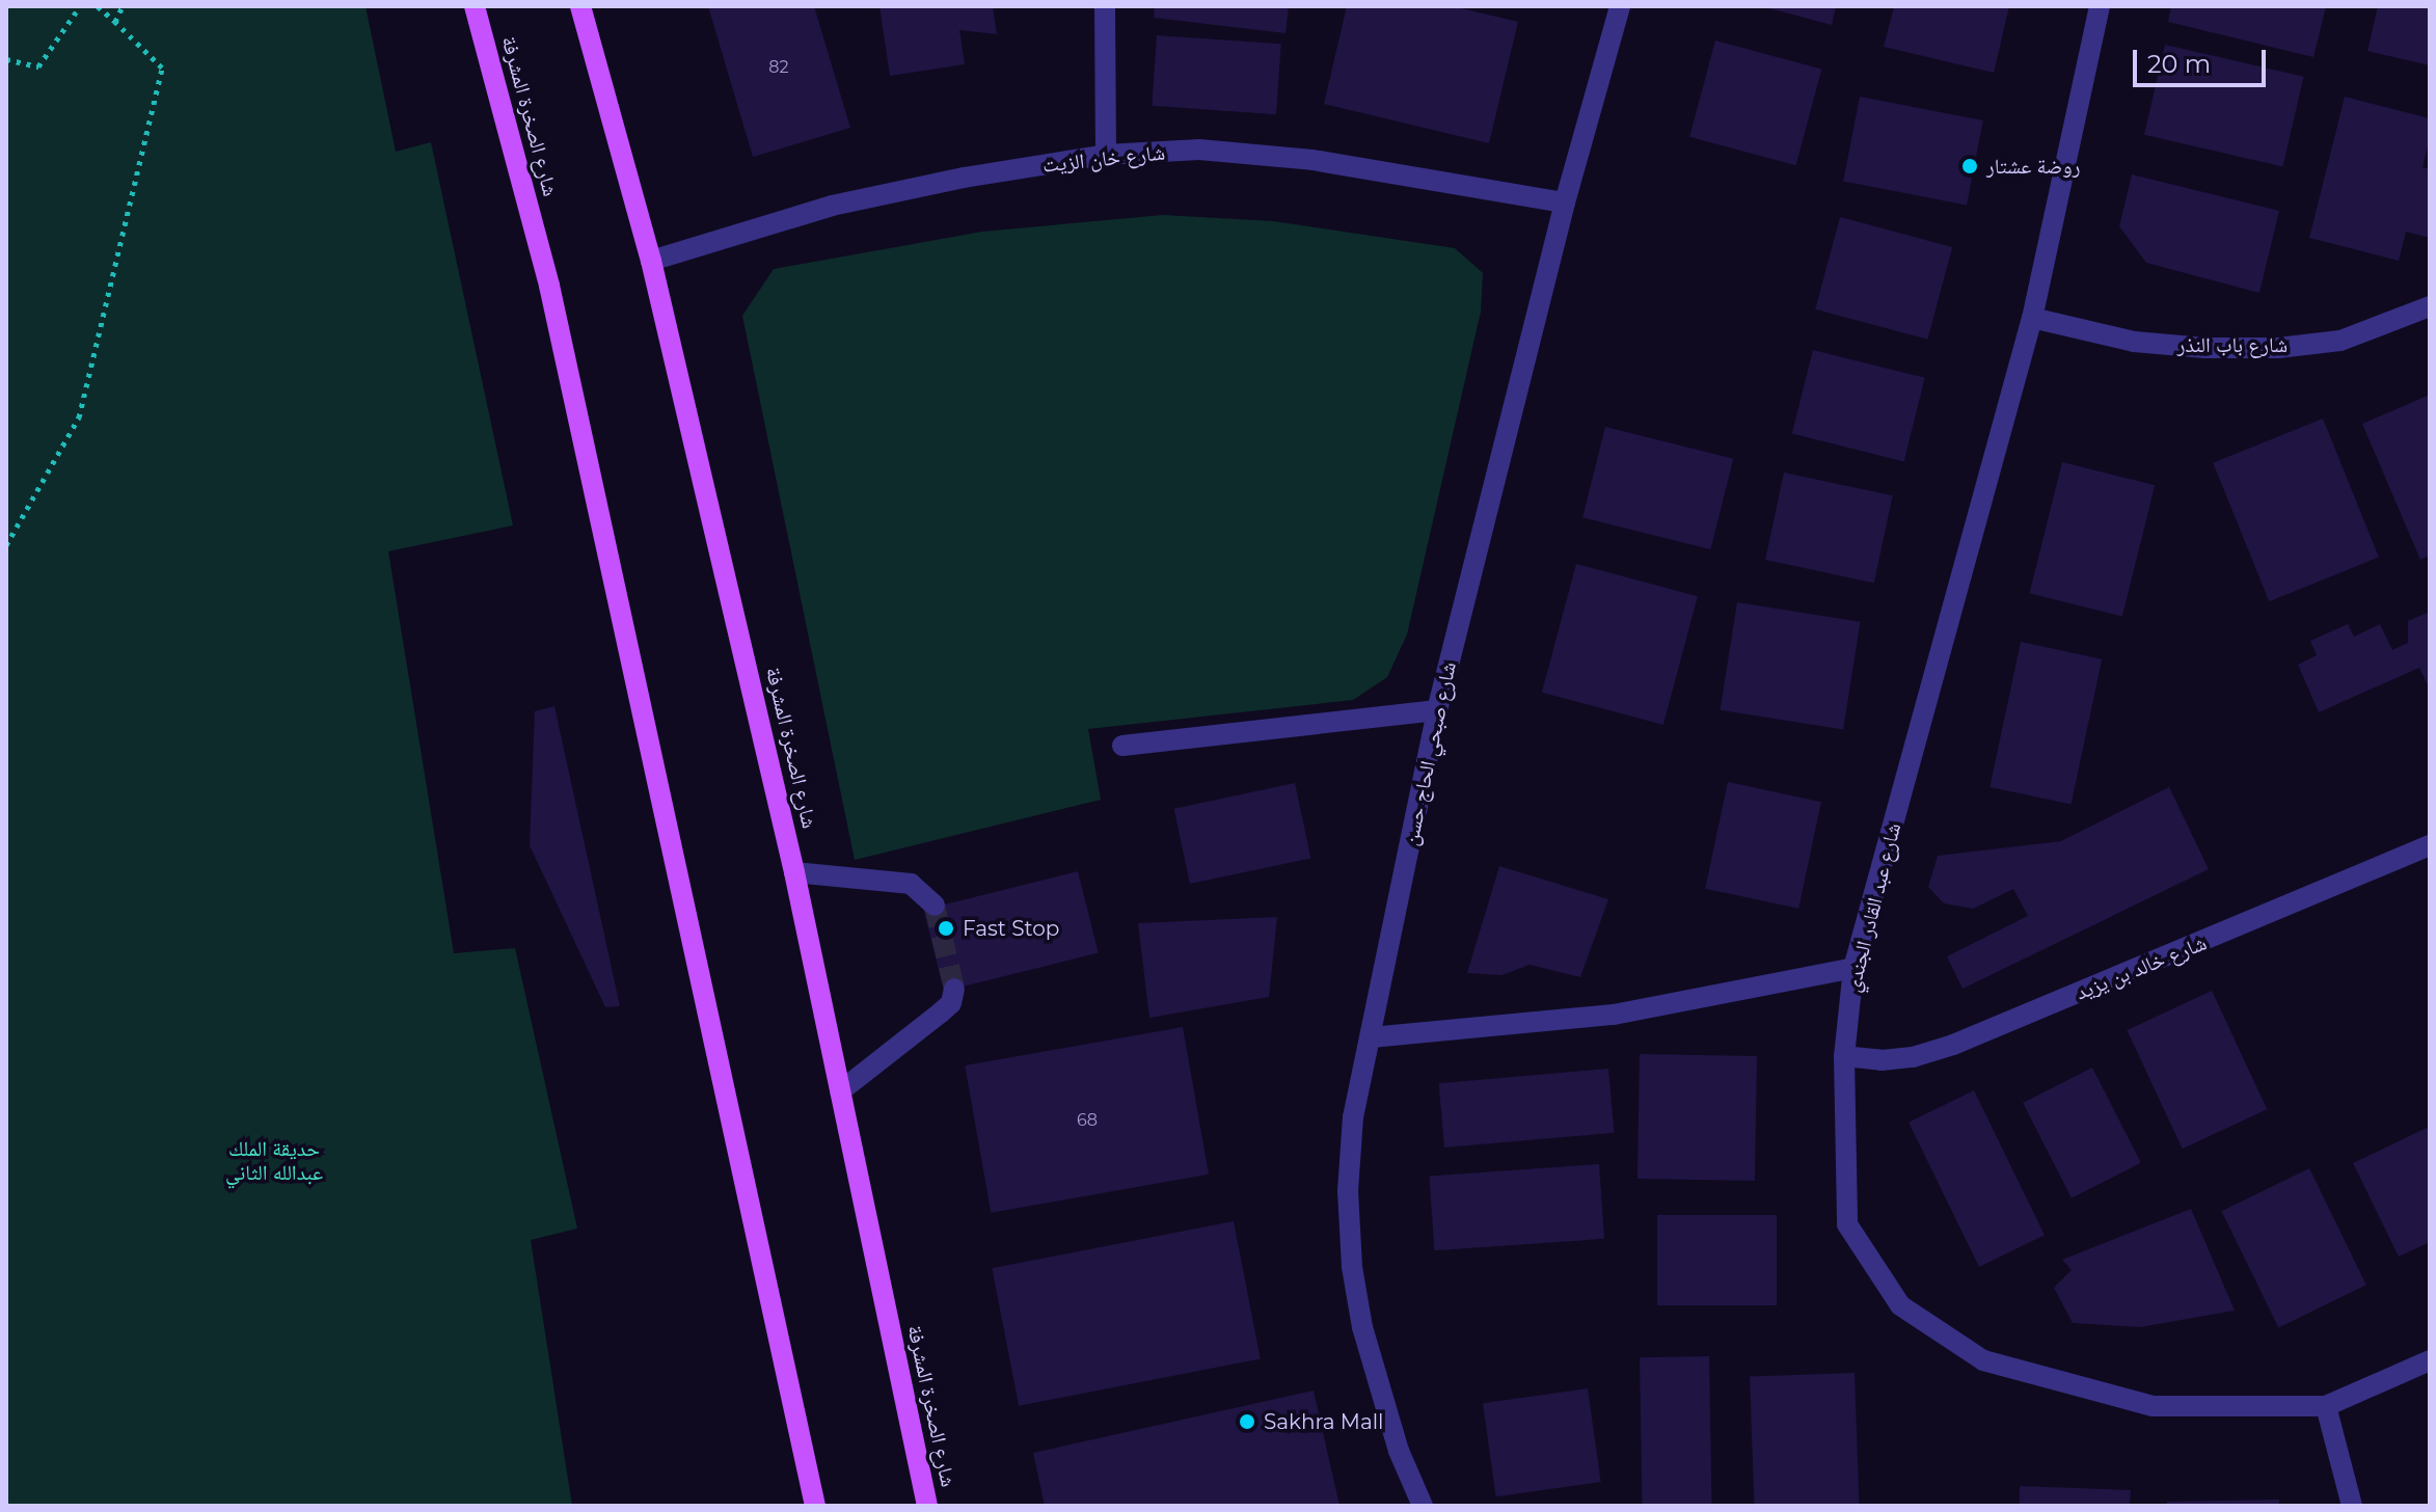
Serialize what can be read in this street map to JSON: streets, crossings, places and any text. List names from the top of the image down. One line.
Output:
{"streets":{"main road":["شارع الصخرة المشرفة"],"street":["شارع خان الزيت","شارع باب النذر","شارع صبحي الحاج حسن","شارع عبد القادر الجندي","شارع خالد بن يزيد"]},"crossings":[["شارع الصخرة المشرفة","شارع خان الزيت"],["شارع خان الزيت","شارع صبحي الحاج حسن"],["شارع باب النذر","شارع عبد القادر الجندي"],["شارع عبد القادر الجندي","شارع خالد بن يزيد"]],"parks":["حديقة الملك عبدالله الثاني"],"places":["روضة عشتار","Fast Stop","Sakhra Mall"],"house_numbers":["82","68"],"scale_bar":"20 m"}
